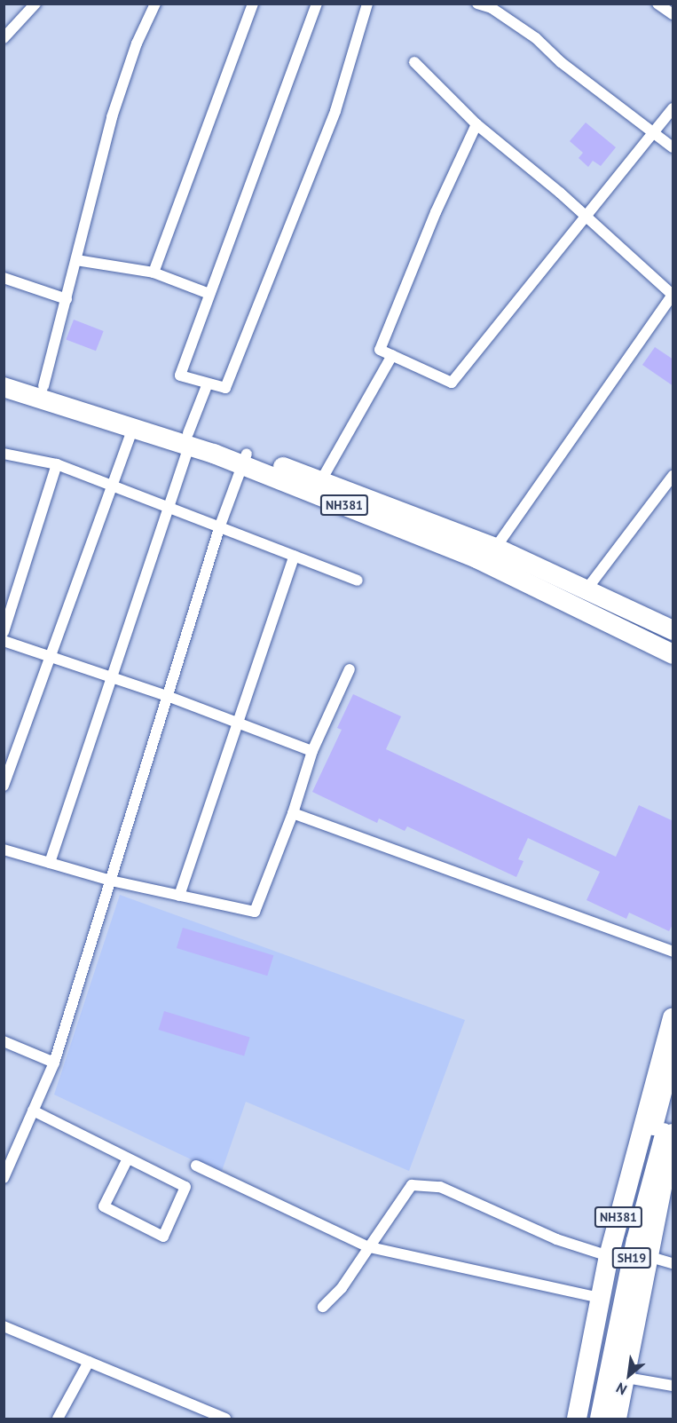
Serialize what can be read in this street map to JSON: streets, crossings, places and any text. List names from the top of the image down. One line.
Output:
{"streets":{"highway":["NH381"],"main road":["SH19"]},"north":"bottom left"}
